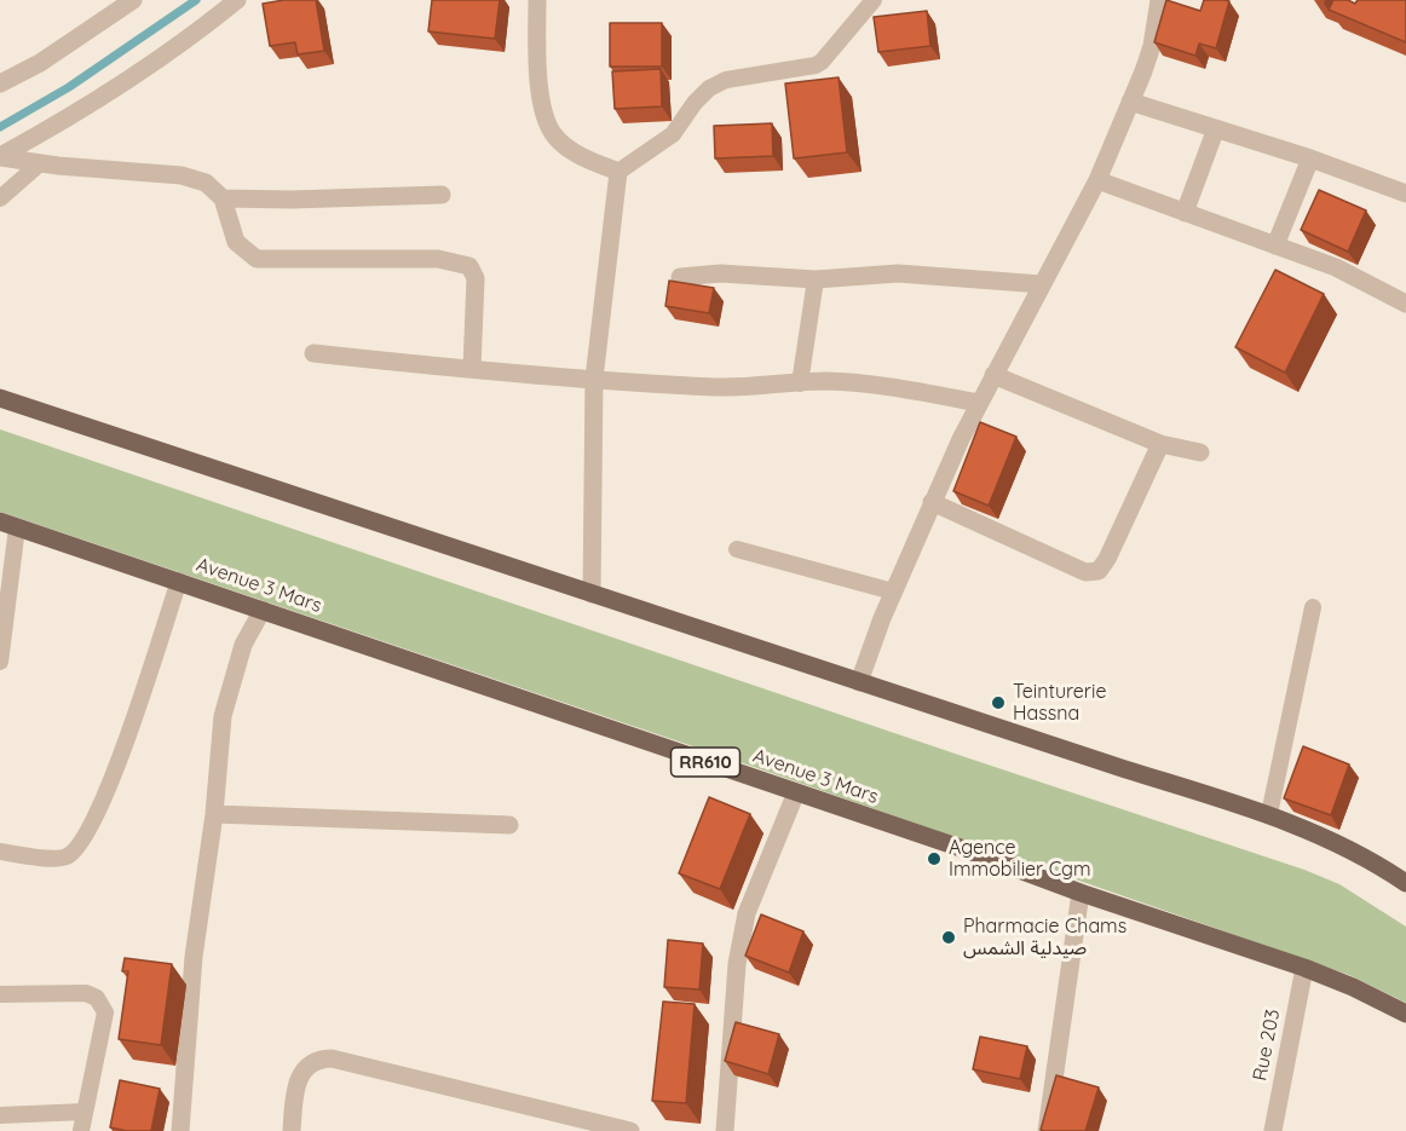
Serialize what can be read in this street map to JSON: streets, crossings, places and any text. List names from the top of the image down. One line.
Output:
{"streets":{"main road":["Avenue 3 Mars","RR610"],"street":["Rue 203"]},"crossings":[["Avenue 3 Mars","Rue 203"]],"places":["Teinturerie Hassna","Agence Immobilier Cgm","Pharmacie Chams صيدلية الشمس"]}
